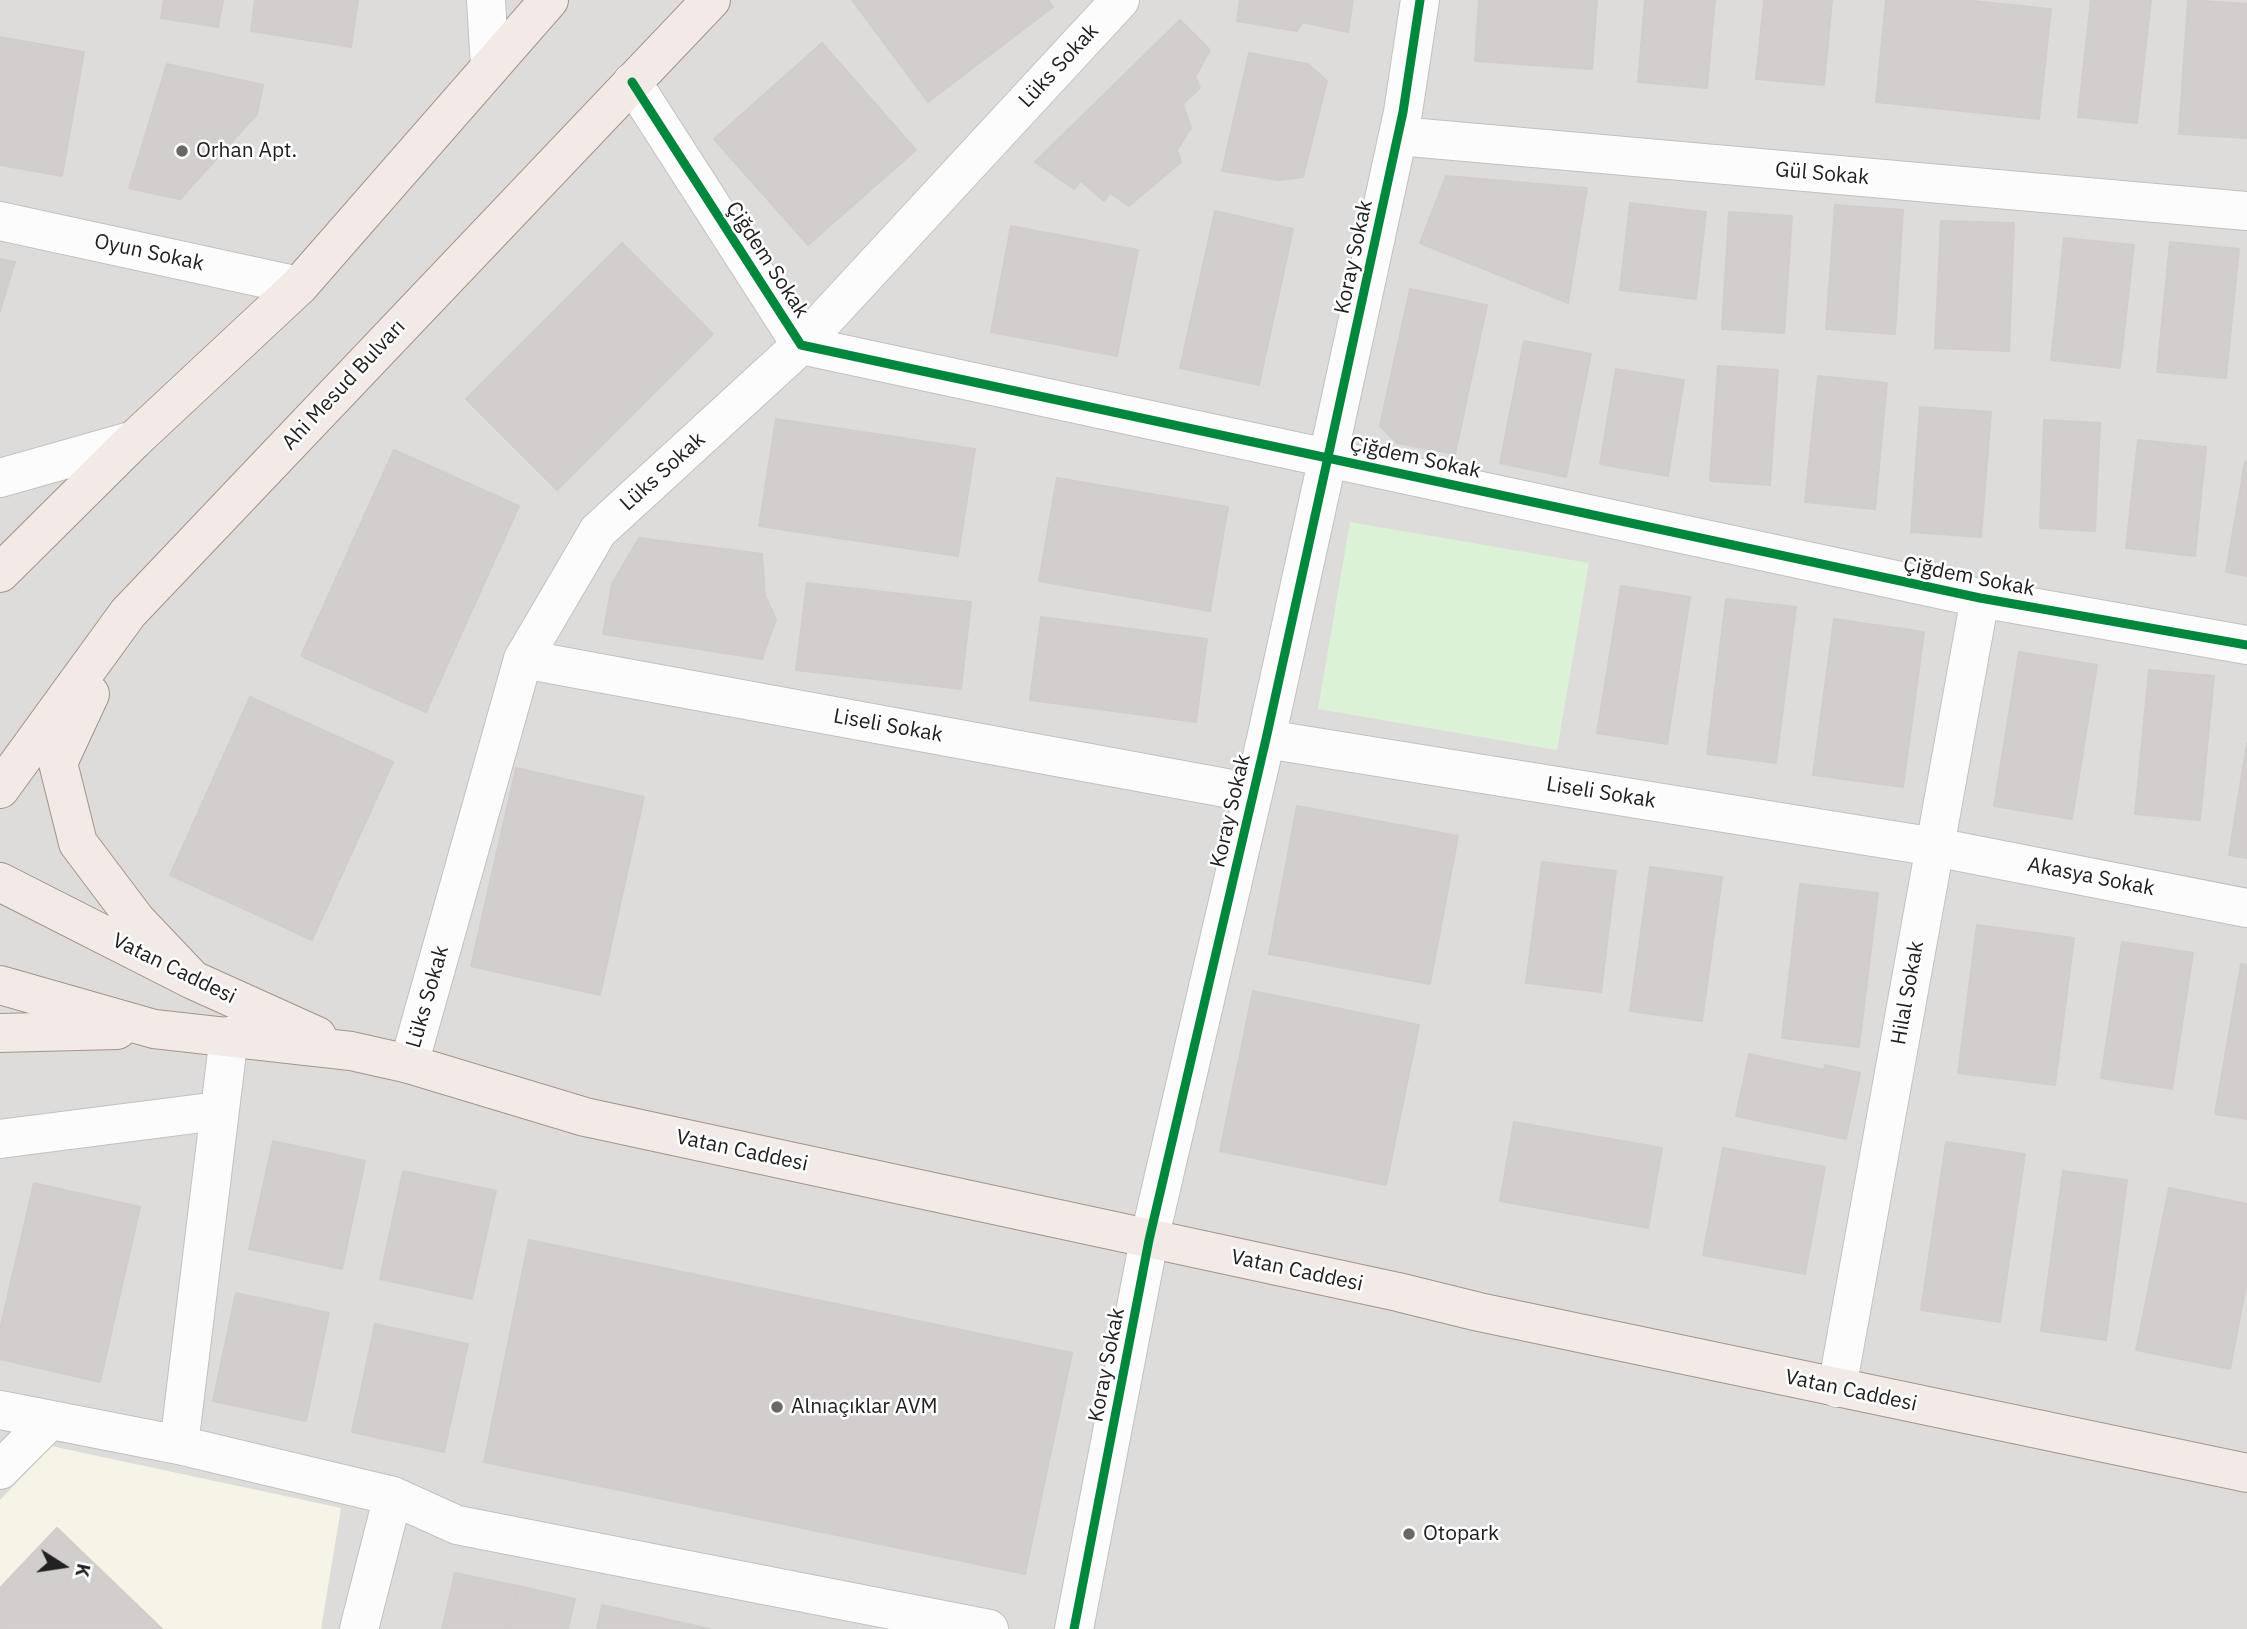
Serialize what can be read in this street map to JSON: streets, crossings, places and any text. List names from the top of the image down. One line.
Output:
{"streets":{"main road":["Ahi Mesud Bulvarı","Vatan Caddesi"],"street":["Lüks Sokak","Gül Sokak","Oyun Sokak","Koray Sokak","Çiğdem Sokak","Liseli Sokak","Akasya Sokak","Hilal Sokak"]},"crossings":[["Lüks Sokak","Çiğdem Sokak"],["Lüks Sokak","Liseli Sokak"],["Lüks Sokak","Vatan Caddesi"],["Gül Sokak","Koray Sokak"],["Koray Sokak","Çiğdem Sokak"],["Koray Sokak","Liseli Sokak"],["Koray Sokak","Vatan Caddesi"],["Çiğdem Sokak","Ahi Mesud Bulvarı"],["Çiğdem Sokak","Hilal Sokak"],["Liseli Sokak","Akasya Sokak"],["Liseli Sokak","Hilal Sokak"],["Akasya Sokak","Hilal Sokak"],["Vatan Caddesi","Hilal Sokak"]],"places":["Orhan Apt.","Alnıaçıklar AVM","Otopark"],"north":"right"}
